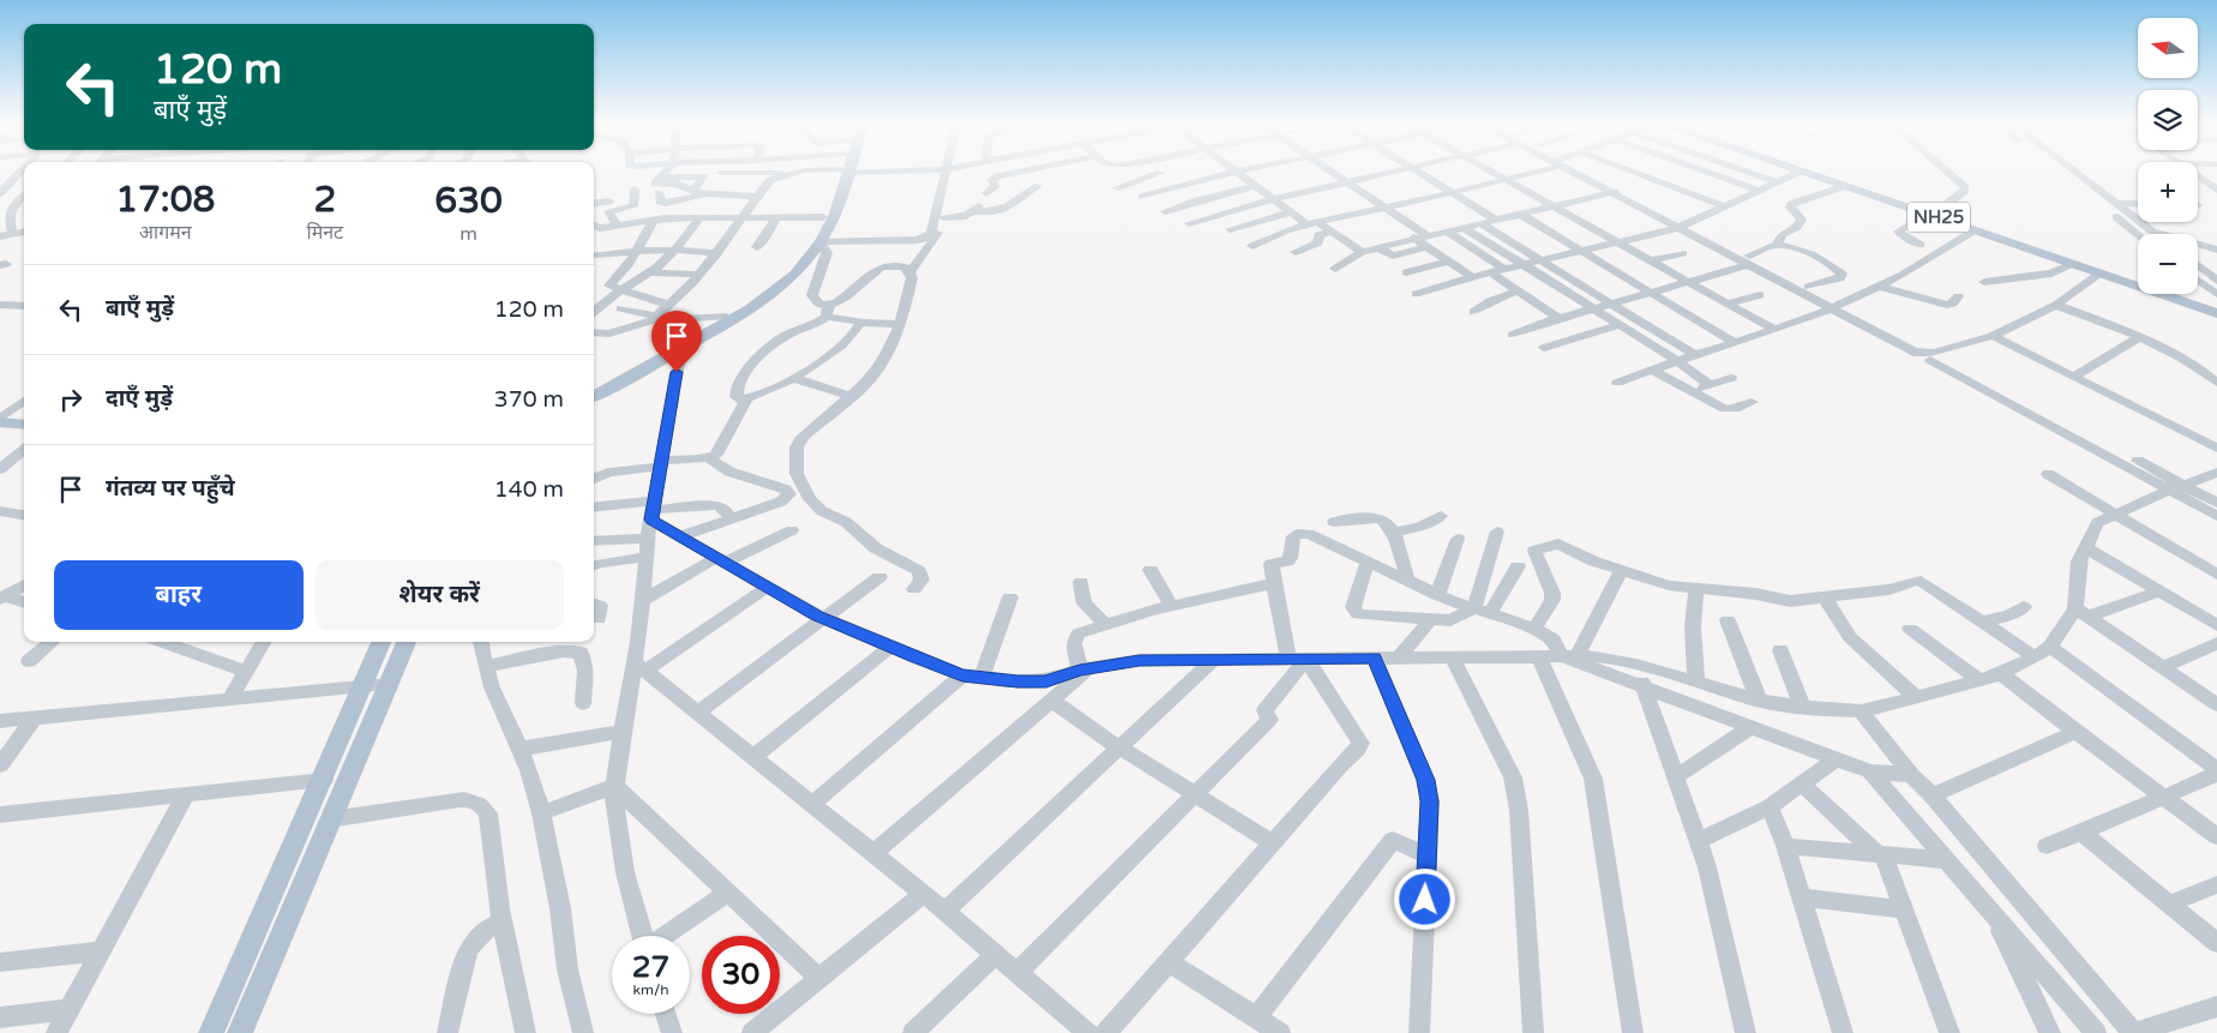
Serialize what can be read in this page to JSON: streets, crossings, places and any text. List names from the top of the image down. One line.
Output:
{"streets":{"main road":["NH25"]},"north":"left","page":{"map_buttons":["+","−"],"turn":["120 m","बाएँ मुड़ें"],"eta":["17:08","आगमन","2","मिनट","630","m"],"list":[{"name":"बाएँ मुड़ें","value":"120 m"},{"name":"दाएँ मुड़ें","value":"370 m"},{"name":"गंतव्य पर पहुँचे","value":"140 m"}],"buttons":["बाहर","शेयर करें"],"speed":"27 km/h","limit":"30"}}
